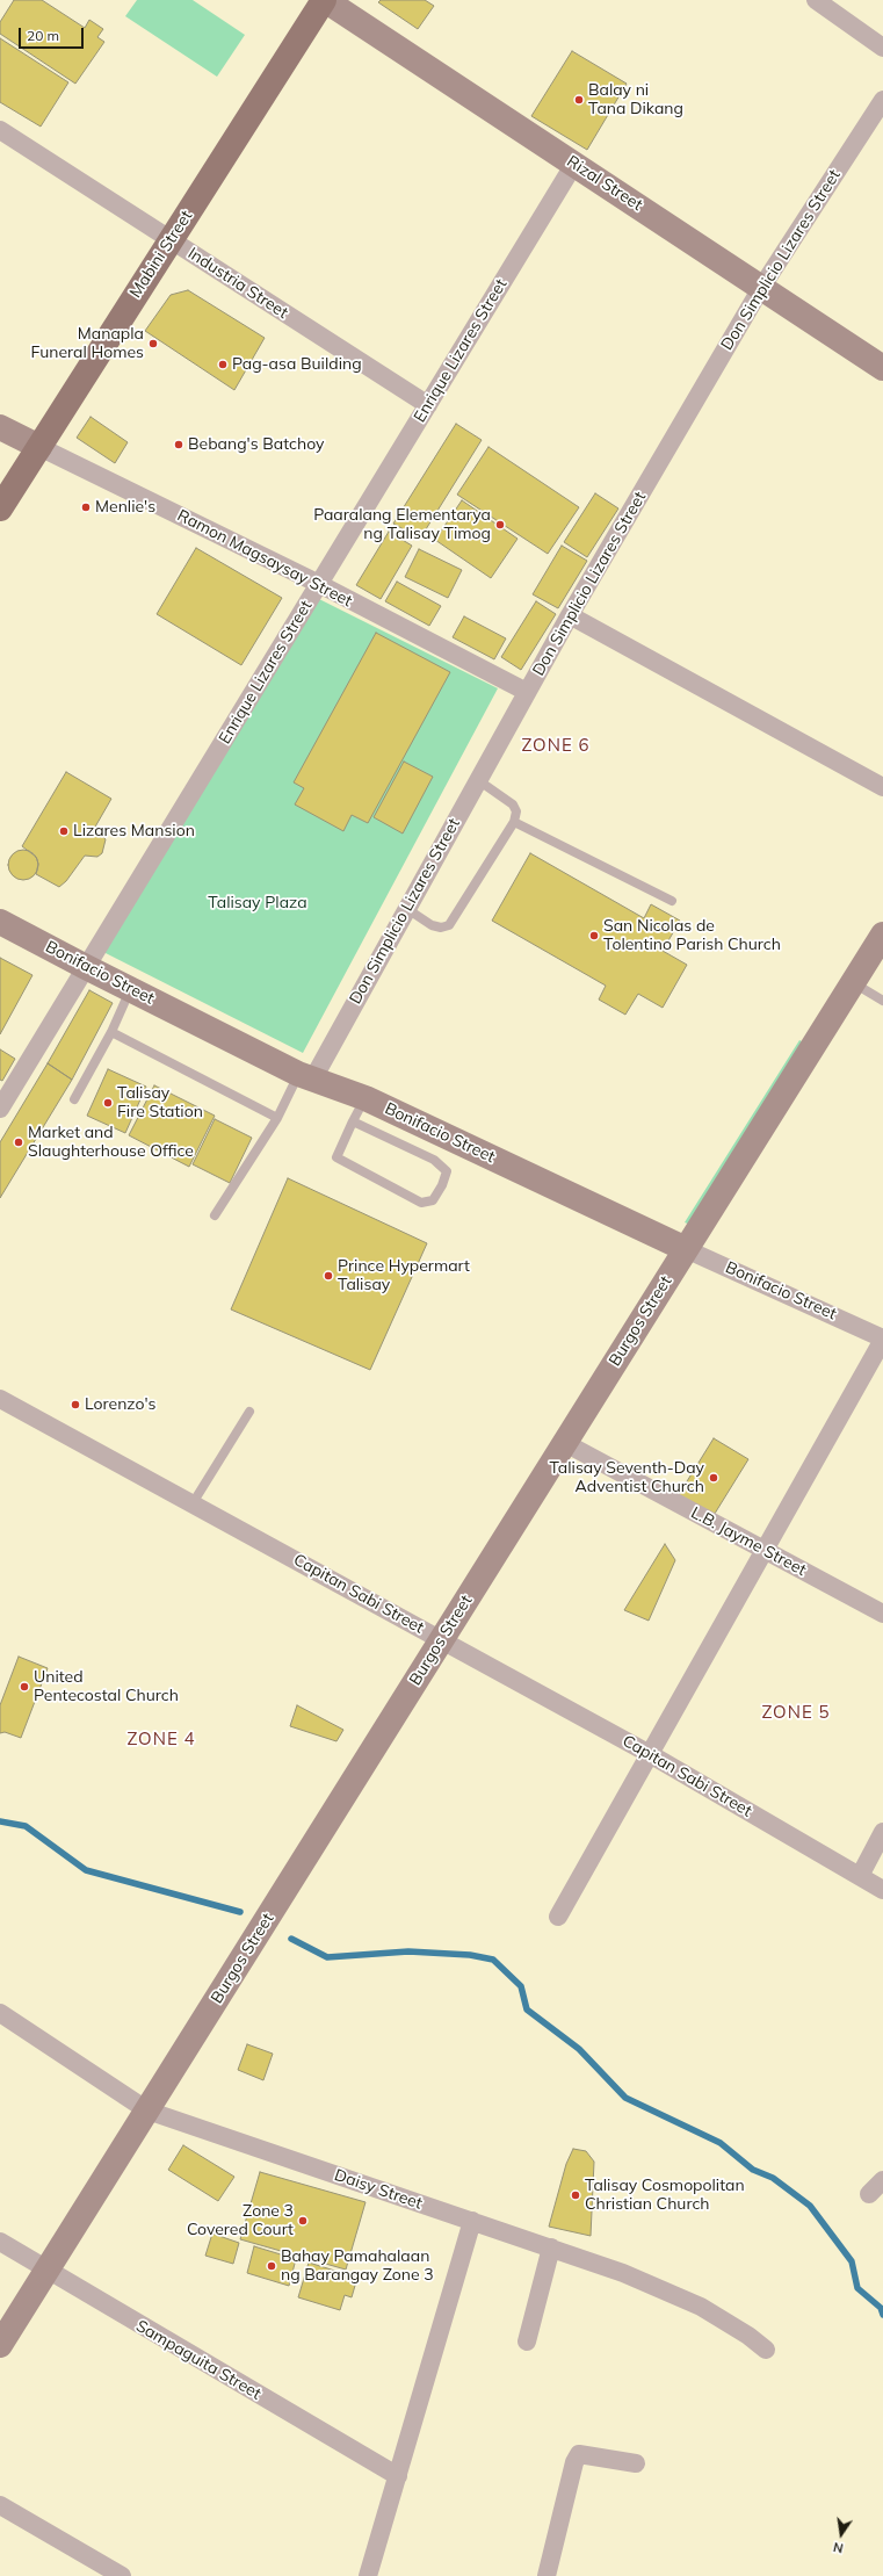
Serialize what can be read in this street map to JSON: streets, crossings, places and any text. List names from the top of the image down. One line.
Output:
{"streets":{"main road":["Mabini Street"],"street":["Rizal Street","Don Simplicio Lizares Street","Industria Street","Enrique Lizares Street","Ramon Magsaysay Street","Bonifacio Street","Burgos Street","L.B. Jayme Street","Capitan Sabi Street","Daisy Street","Sampaguita Street"]},"crossings":[["Rizal Street","Mabini Street"],["Rizal Street","Don Simplicio Lizares Street"],["Rizal Street","Enrique Lizares Street"],["Mabini Street","Industria Street"],["Mabini Street","Ramon Magsaysay Street"],["Don Simplicio Lizares Street","Ramon Magsaysay Street"],["Don Simplicio Lizares Street","Bonifacio Street"],["Industria Street","Enrique Lizares Street"],["Enrique Lizares Street","Ramon Magsaysay Street"],["Enrique Lizares Street","Bonifacio Street"],["Bonifacio Street","Burgos Street"],["Burgos Street","L.B. Jayme Street"],["Burgos Street","Capitan Sabi Street"],["Burgos Street","Daisy Street"],["Burgos Street","Sampaguita Street"]],"districts":["ZONE 6","ZONE 5","ZONE 4"],"parks":["Talisay Plaza"],"places":["Balay ni Tana Dikang","Manapla Funeral Homes","Pag-asa Building","Bebang's Batchoy","Menlie's","Paaralang Elementarya ng Talisay Timog","Lizares Mansion","San Nicolas de Tolentino Parish Church","Talisay Fire Station","Market and Slaughterhouse Office","Prince Hypermart Talisay","Lorenzo's","Talisay Seventh-Day Adventist Church","United Pentecostal Church","Talisay Cosmopolitan Christian Church","Zone 3 Covered Court","Bahay Pamahalaan ng Barangay Zone 3"],"scale_bar":"20 m","north":"bottom"}
